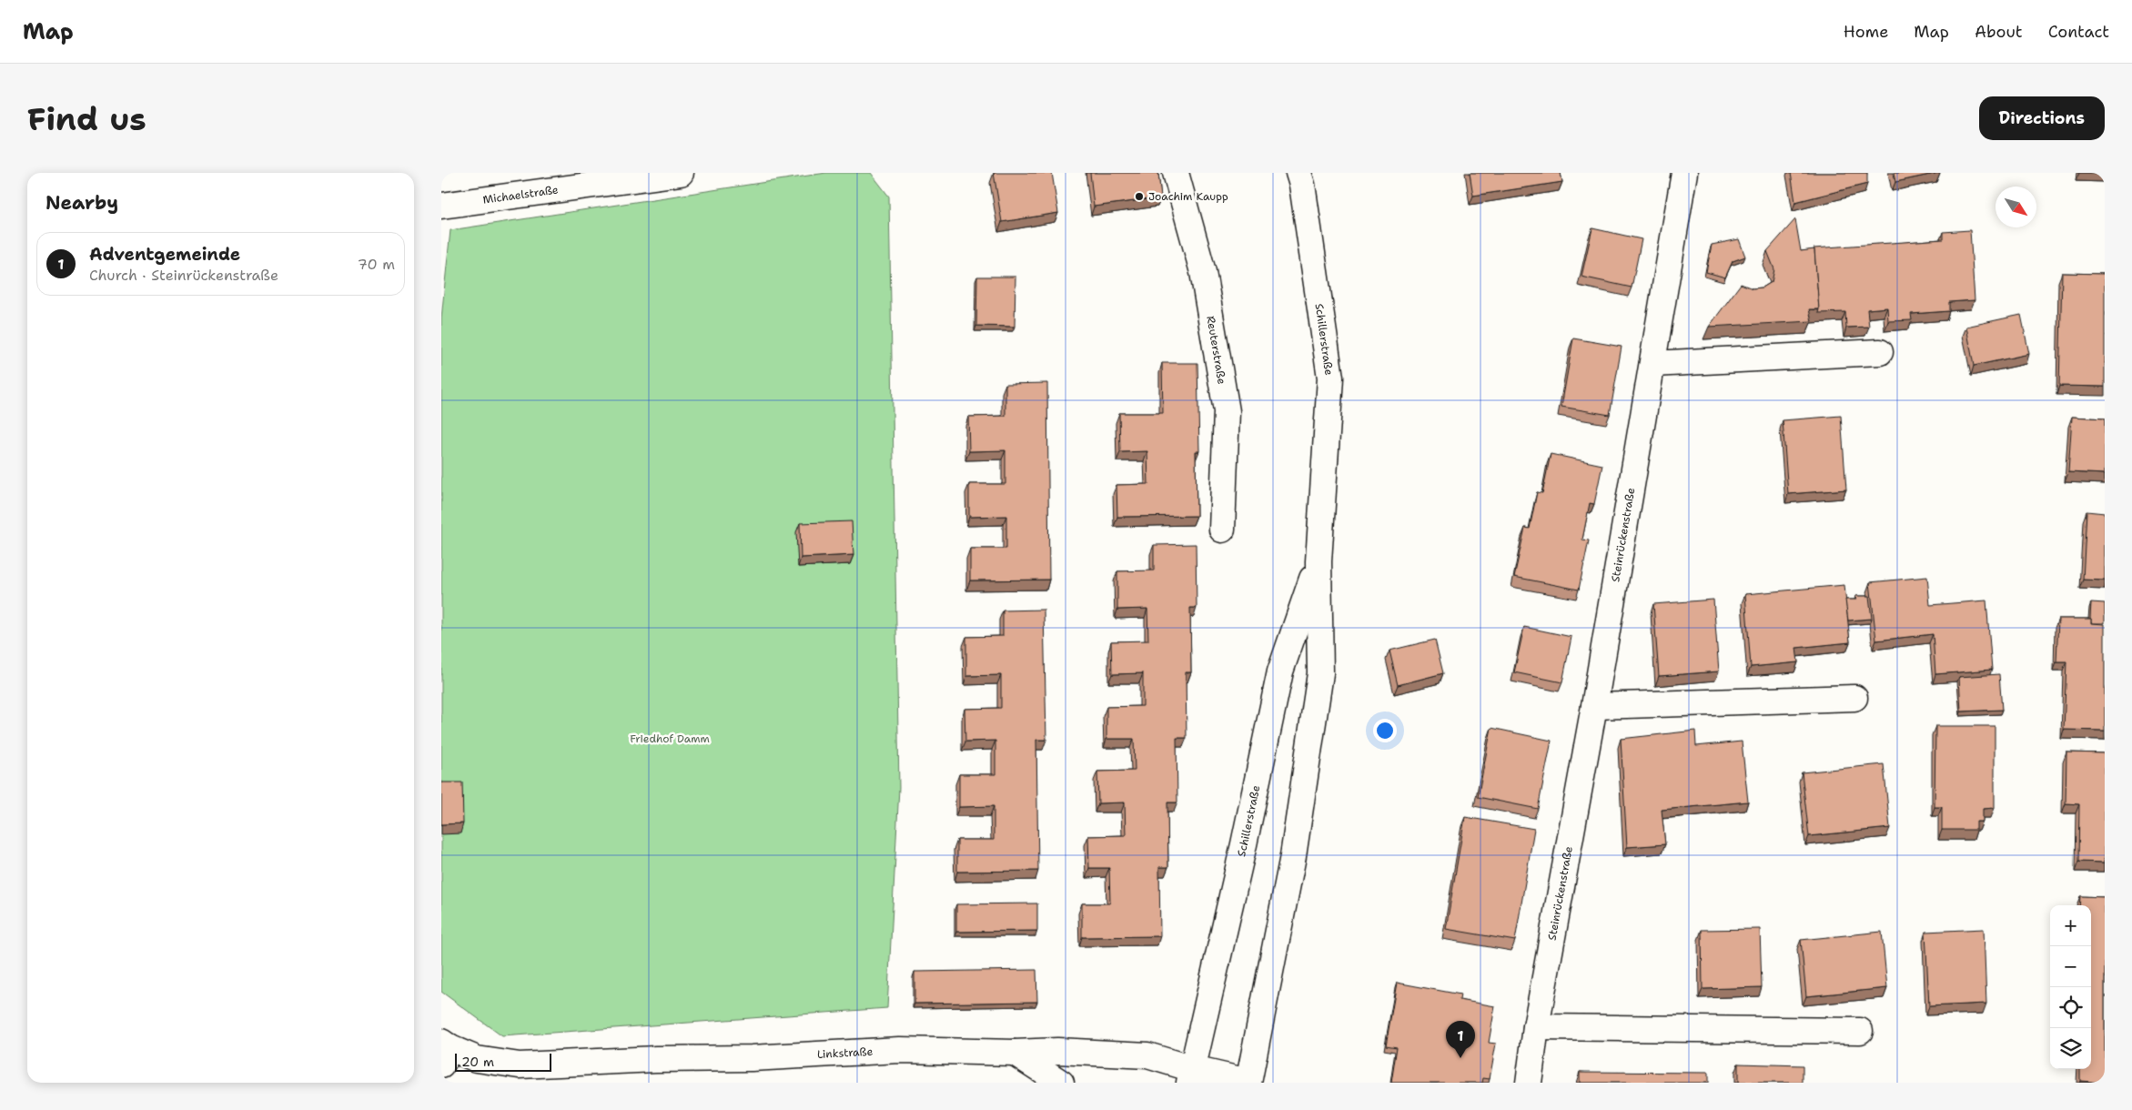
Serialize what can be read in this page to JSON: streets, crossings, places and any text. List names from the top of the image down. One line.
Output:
{"streets":{"street":["Michaelstraße","Schillerstraße","Reuterstraße","Steinrückenstraße","Linkstraße"]},"crossings":[["Schillerstraße","Linkstraße"]],"parks":["Friedhof Damm"],"places":["Joachim Kaupp"],"scale_bar":"20 m","north":"bottom right","page":{"header":"Map","nav":["Home","Map","About","Contact"],"buttons":"Directions","title":"Find us","heading":"Nearby","list":[{"mark":"1","name":"Adventgemeinde","note":"Church · Steinrückenstraße","value":"70 m"}],"map_buttons":["+","−"],"pins":"1","scale":"20 m"}}
